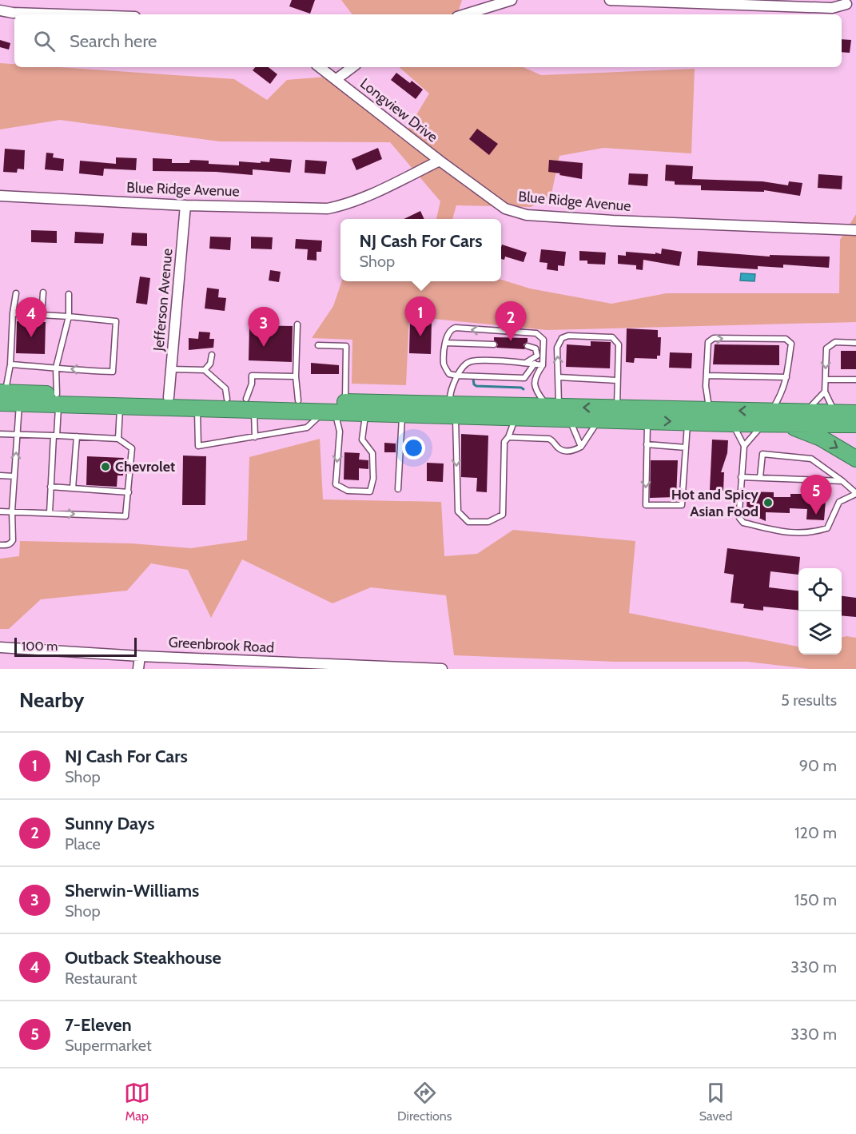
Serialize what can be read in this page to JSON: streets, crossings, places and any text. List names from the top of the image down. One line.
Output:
{"streets":{"street":["Longview Drive","Blue Ridge Avenue","Jefferson Avenue","Greenbrook Road"]},"crossings":[["Longview Drive","Blue Ridge Avenue"],["Blue Ridge Avenue","Jefferson Avenue"]],"places":["Chevrolet","Hot and Spicy Asian Food"],"scale_bar":"100 m","page":{"search":"Search here","popup":["NJ Cash For Cars","Shop"],"pins":["1","4","2","3","5"],"scale":"100 m","heading":["Nearby","5 results"],"list":[{"mark":"1","name":"NJ Cash For Cars","note":"Shop","value":"90 m"},{"mark":"2","name":"Sunny Days","note":"Place","value":"120 m"},{"mark":"3","name":"Sherwin-Williams","note":"Shop","value":"150 m"},{"mark":"4","name":"Outback Steakhouse","note":"Restaurant","value":"330 m"},{"mark":"5","name":"7-Eleven","note":"Supermarket","value":"330 m"}],"nav":["Map","Directions","Saved"]}}
